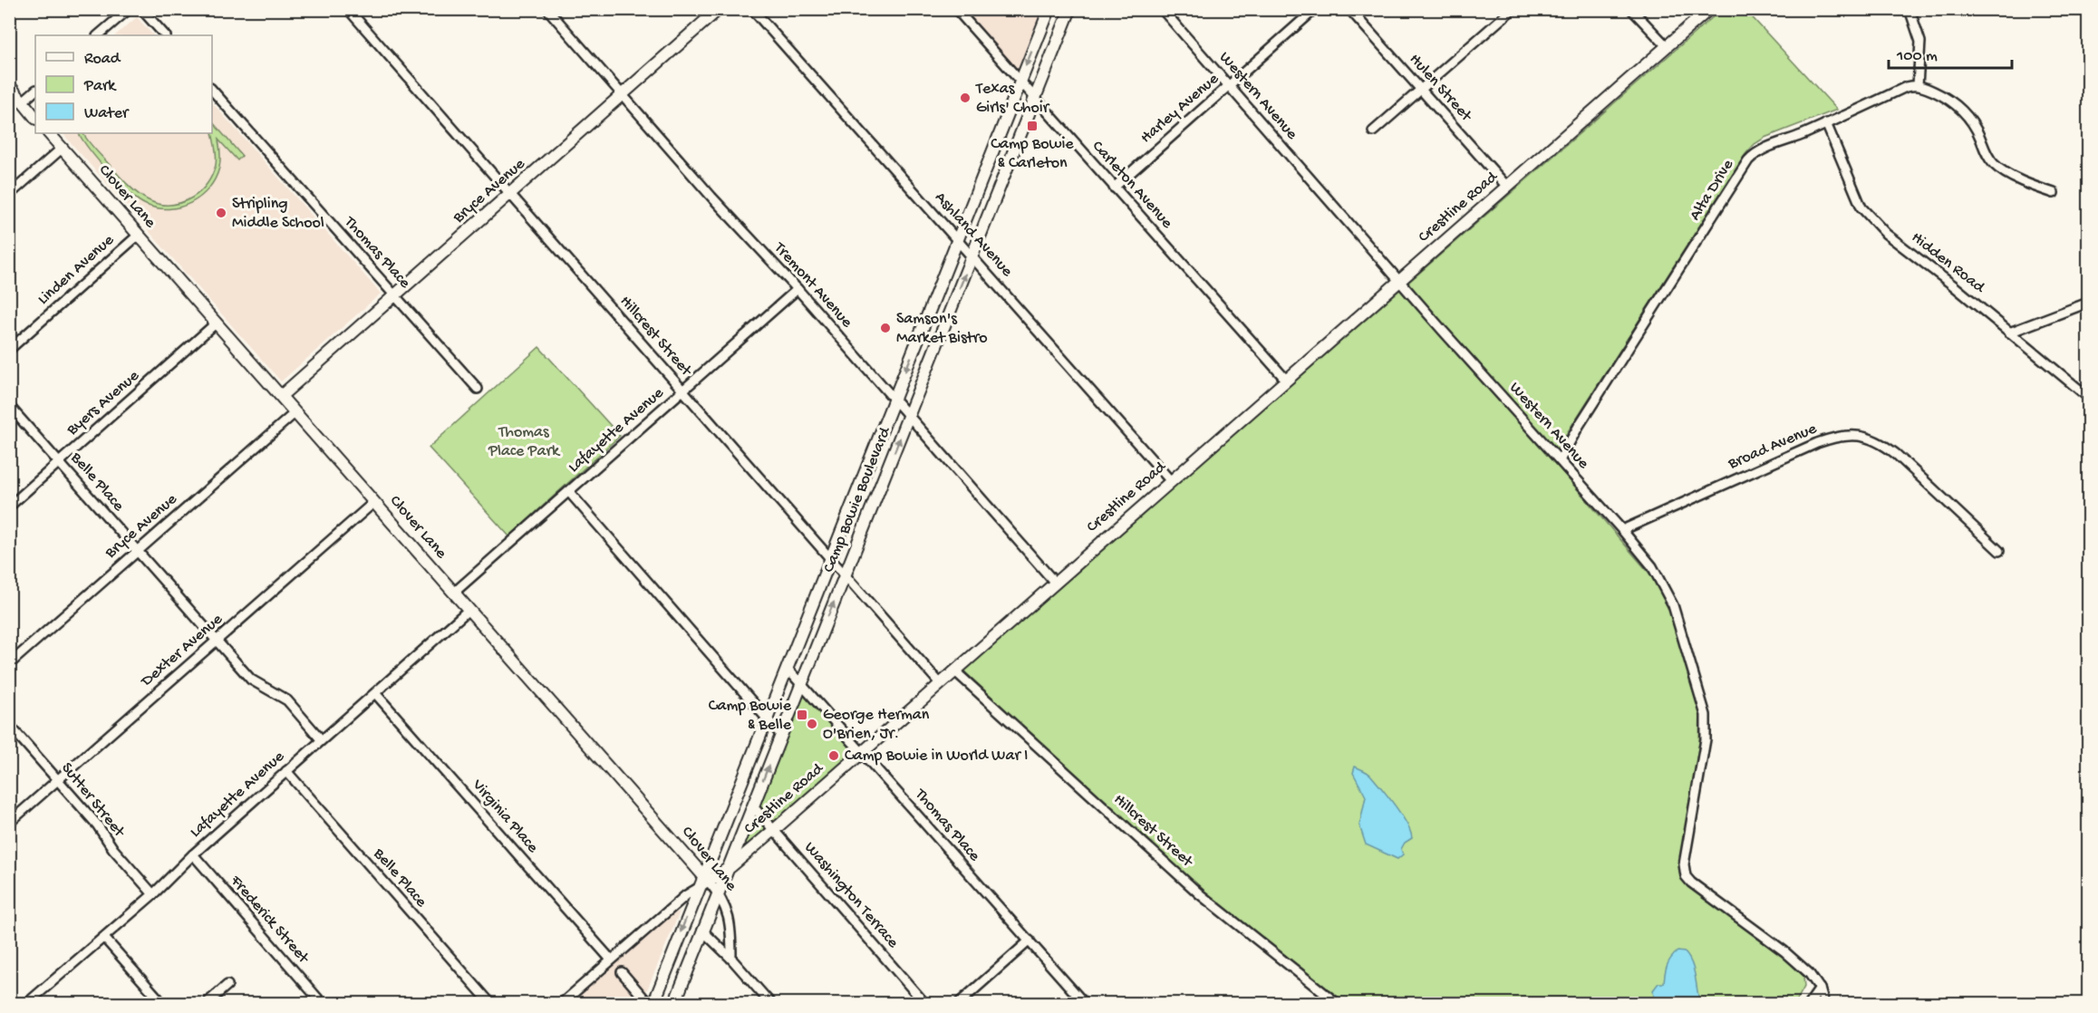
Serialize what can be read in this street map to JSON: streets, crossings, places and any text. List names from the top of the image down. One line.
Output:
{"streets":{"street":["Hulen Street","Western Avenue","Harley Avenue","Carleton Avenue","Alta Drive","Bryce Avenue","Clover Lane","Crestline Road","Ashland Avenue","Thomas Place","Hidden Road","Linden Avenue","Tremont Avenue","Hillcrest Street","Byers Avenue","Lafayette Avenue","Broad Avenue","Belle Place","Camp Bowie Boulevard","Dexter Avenue","Sutter Street","Virginia Place","Washington Terrace","Frederick Street"]},"crossings":[["Hulen Street","Crestline Road"],["Western Avenue","Harley Avenue"],["Western Avenue","Alta Drive"],["Western Avenue","Crestline Road"],["Western Avenue","Broad Avenue"],["Harley Avenue","Carleton Avenue"],["Carleton Avenue","Crestline Road"],["Carleton Avenue","Camp Bowie Boulevard"],["Alta Drive","Hidden Road"],["Bryce Avenue","Clover Lane"],["Bryce Avenue","Thomas Place"],["Bryce Avenue","Tremont Avenue"],["Bryce Avenue","Hillcrest Street"],["Bryce Avenue","Belle Place"],["Clover Lane","Crestline Road"],["Clover Lane","Linden Avenue"],["Clover Lane","Byers Avenue"],["Clover Lane","Lafayette Avenue"],["Clover Lane","Camp Bowie Boulevard"],["Clover Lane","Dexter Avenue"],["Crestline Road","Ashland Avenue"],["Crestline Road","Thomas Place"],["Crestline Road","Tremont Avenue"],["Crestline Road","Hillcrest Street"],["Crestline Road","Camp Bowie Boulevard"],["Crestline Road","Virginia Place"],["Crestline Road","Washington Terrace"],["Ashland Avenue","Camp Bowie Boulevard"],["Thomas Place","Camp Bowie Boulevard"],["Tremont Avenue","Lafayette Avenue"],["Tremont Avenue","Camp Bowie Boulevard"],["Hillcrest Street","Lafayette Avenue"],["Hillcrest Street","Camp Bowie Boulevard"],["Byers Avenue","Belle Place"],["Lafayette Avenue","Belle Place"],["Lafayette Avenue","Sutter Street"],["Lafayette Avenue","Virginia Place"],["Lafayette Avenue","Frederick Street"],["Belle Place","Dexter Avenue"],["Camp Bowie Boulevard","Washington Terrace"],["Dexter Avenue","Sutter Street"]],"parks":["Thomas Place Park"],"places":{"other":["Texas Girls' Choir","Stripling Middle School","Samson's Market Bistro","George Herman O'Brien, Jr.","Camp Bowie in World War I"],"transit":["Camp Bowie & Carleton","Camp Bowie & Belle"]},"legend":["Road","Park","Water"],"scale_bar":"100 m"}
